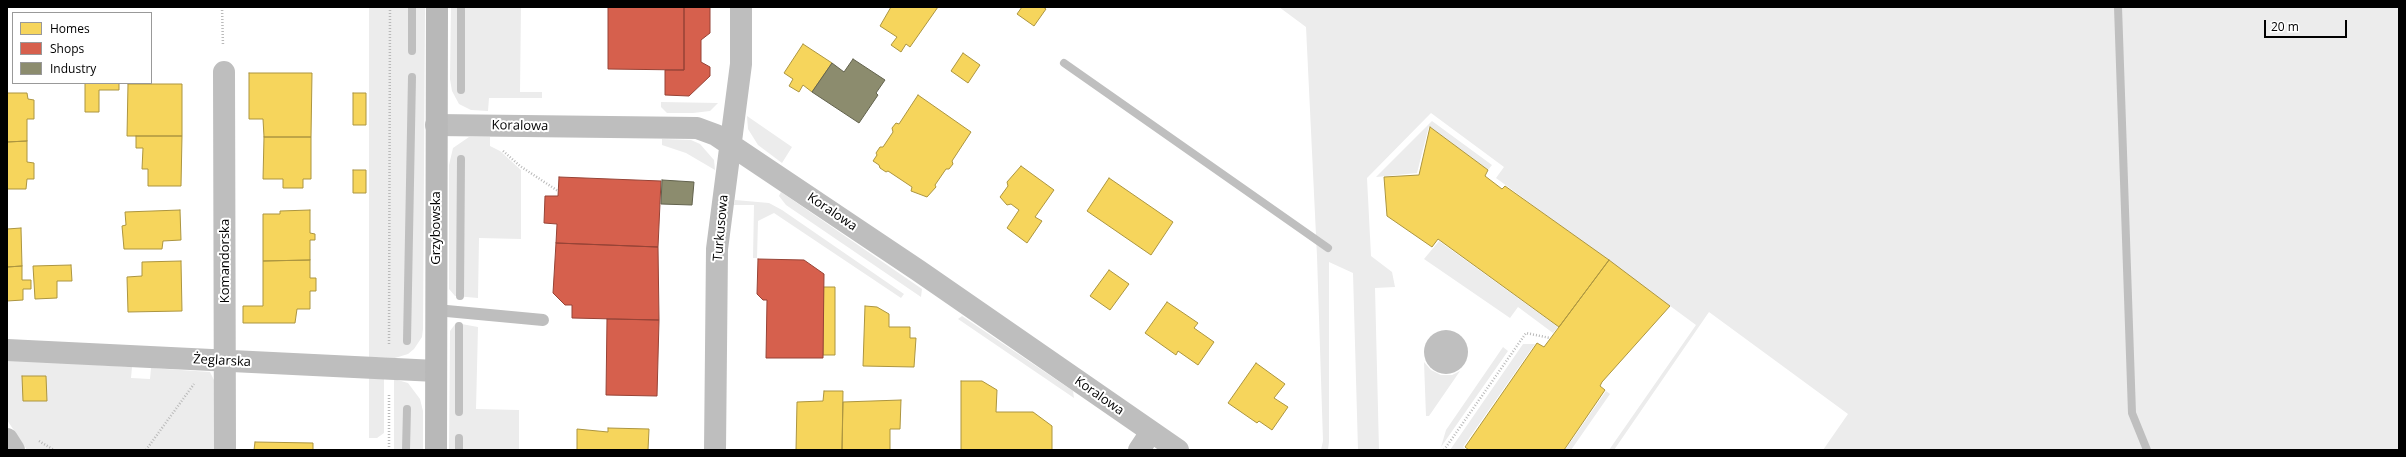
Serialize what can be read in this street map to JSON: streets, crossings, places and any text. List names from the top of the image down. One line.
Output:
{"streets":{"street":["Koralowa","Grzybowska","Turkusowa","Komandorska","Żeglarska"]},"crossings":[["Koralowa","Grzybowska"],["Koralowa","Turkusowa"],["Grzybowska","Żeglarska"],["Komandorska","Żeglarska"]],"legend":["Homes","Shops","Industry"],"scale_bar":"20 m"}
